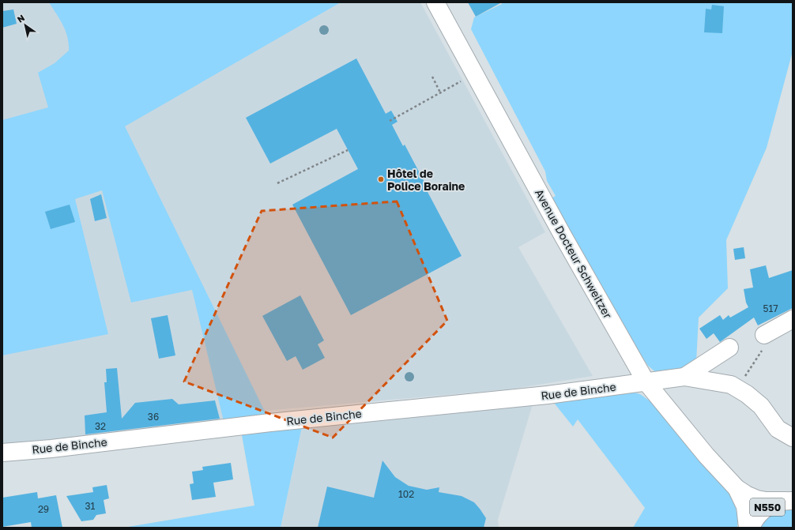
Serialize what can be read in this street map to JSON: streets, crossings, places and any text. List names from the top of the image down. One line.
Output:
{"streets":{"street":["Avenue Docteur Schweitzer","Rue de Binche","N550"]},"crossings":[["Avenue Docteur Schweitzer","Rue de Binche"]],"places":["Hôtel de Police Boraine"],"house_numbers":["517","36","32","102","31","29"],"north":"top left"}
